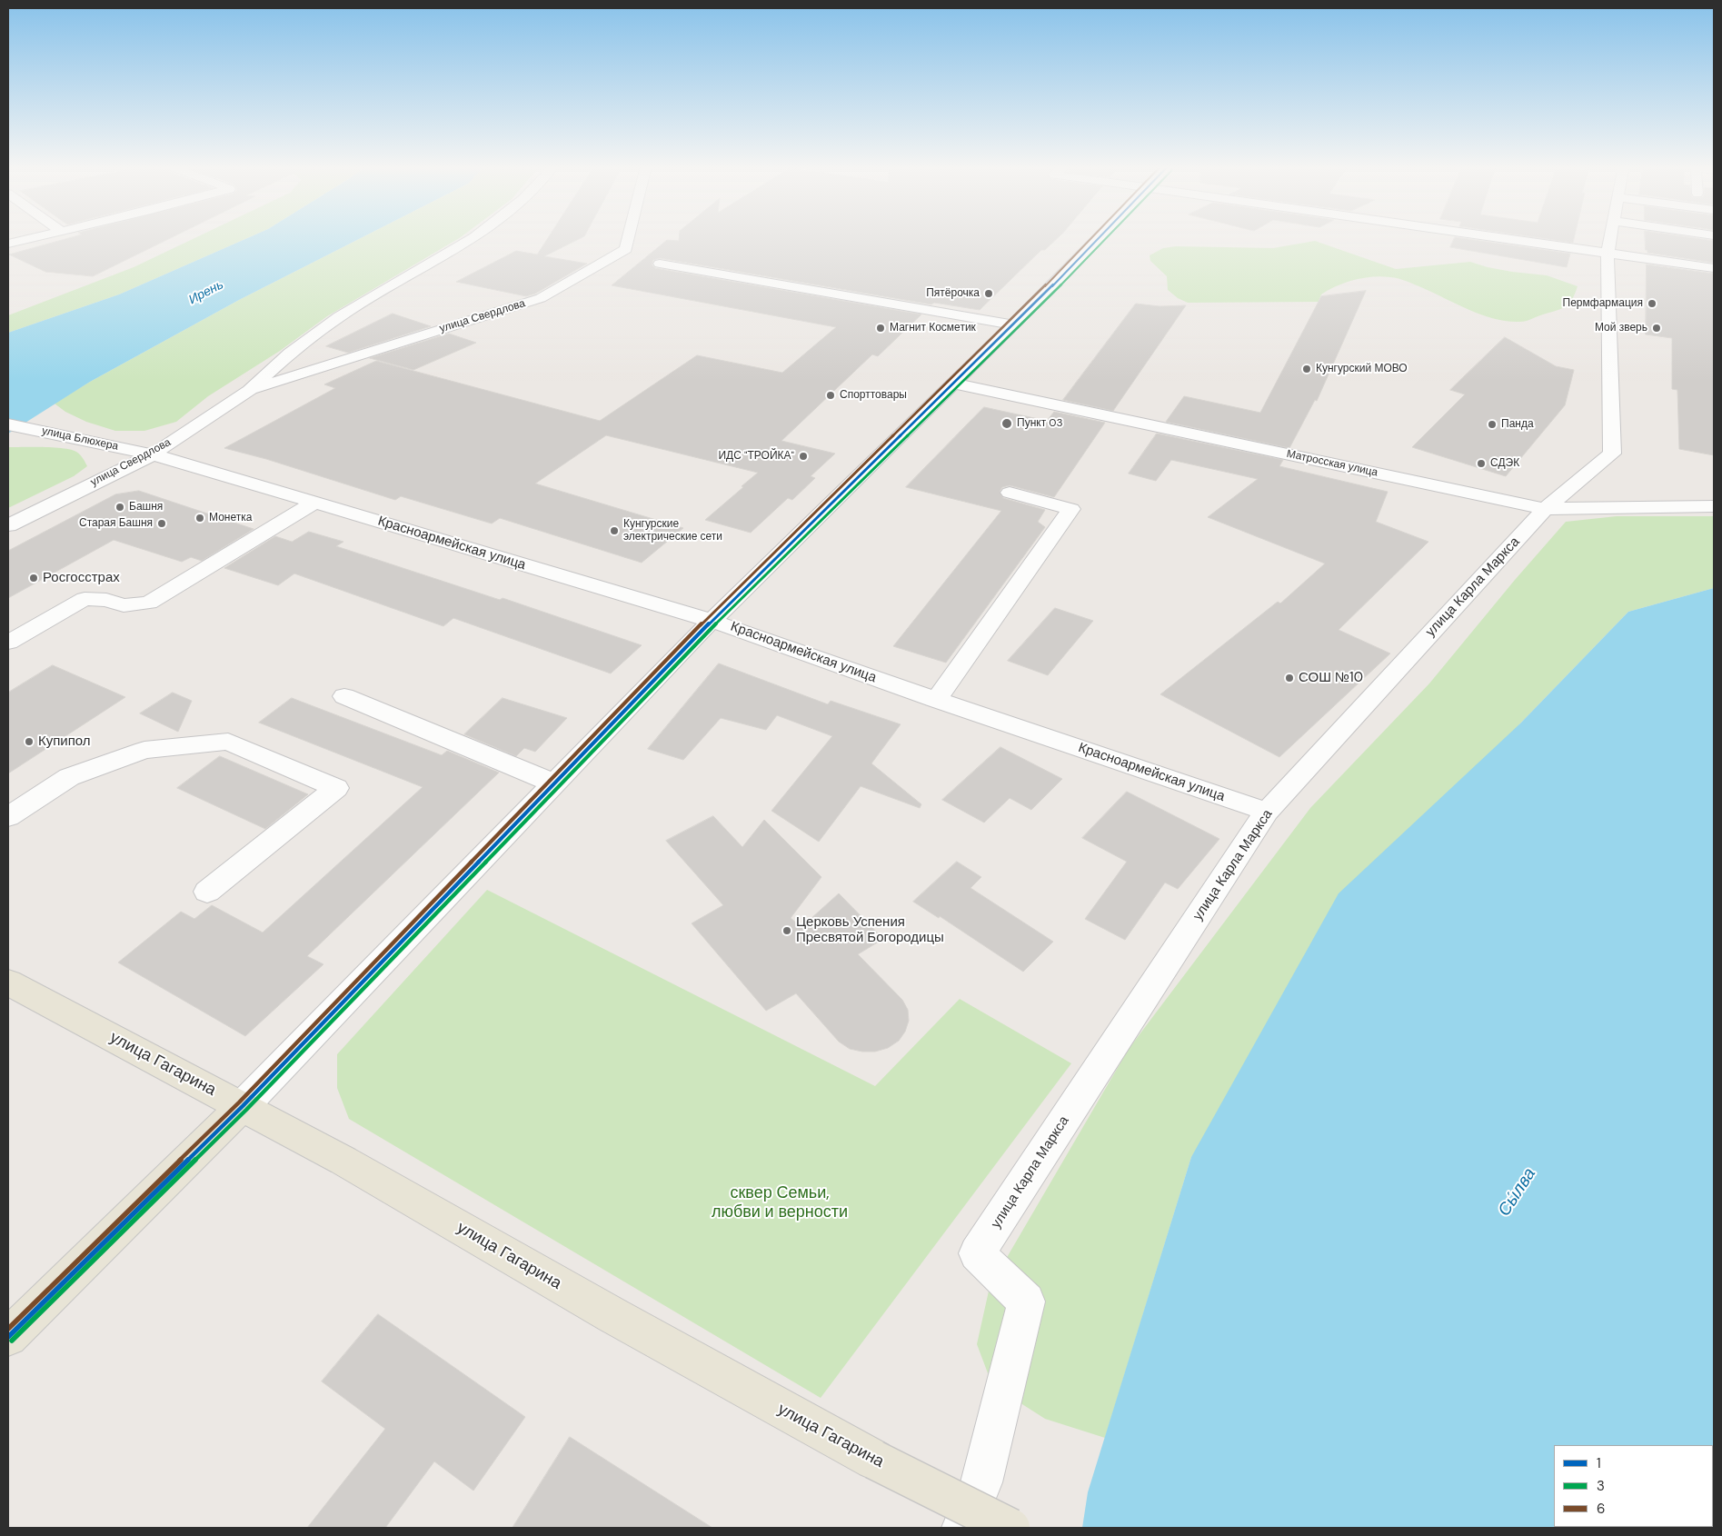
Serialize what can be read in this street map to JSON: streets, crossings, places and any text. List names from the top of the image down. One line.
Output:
{"streets":{"main road":["улица Гагарина"],"street":["улица Свердлова","улица Блюхера","Матросская улица","Красноармейская улица","улица Карла Маркса"]},"crossings":[["улица Свердлова","улица Блюхера"],["улица Свердлова","Красноармейская улица"],["улица Блюхера","Красноармейская улица"],["Матросская улица","улица Карла Маркса"],["Красноармейская улица","улица Карла Маркса"]],"water":["Ирень","Сы́лва"],"parks":["сквер Семьи, любви и верности"],"places":["Пятёрочка","Пермфармация","Магнит Косметик","Мой зверь","Кунгурский МОВО","Спорттовары","Пункт 03","Панда","ИДС \"ТРОЙКА\"","СДЭК","Башня","Монетка","Старая Башня","Кунгурские электрические сети","Росгосстрах","СОШ №10","Купипол","Церковь Успения Пресвятой Богородицы"],"lines":["transit line 1","transit line 3","transit line 6"],"legend":["1","3","6"]}
